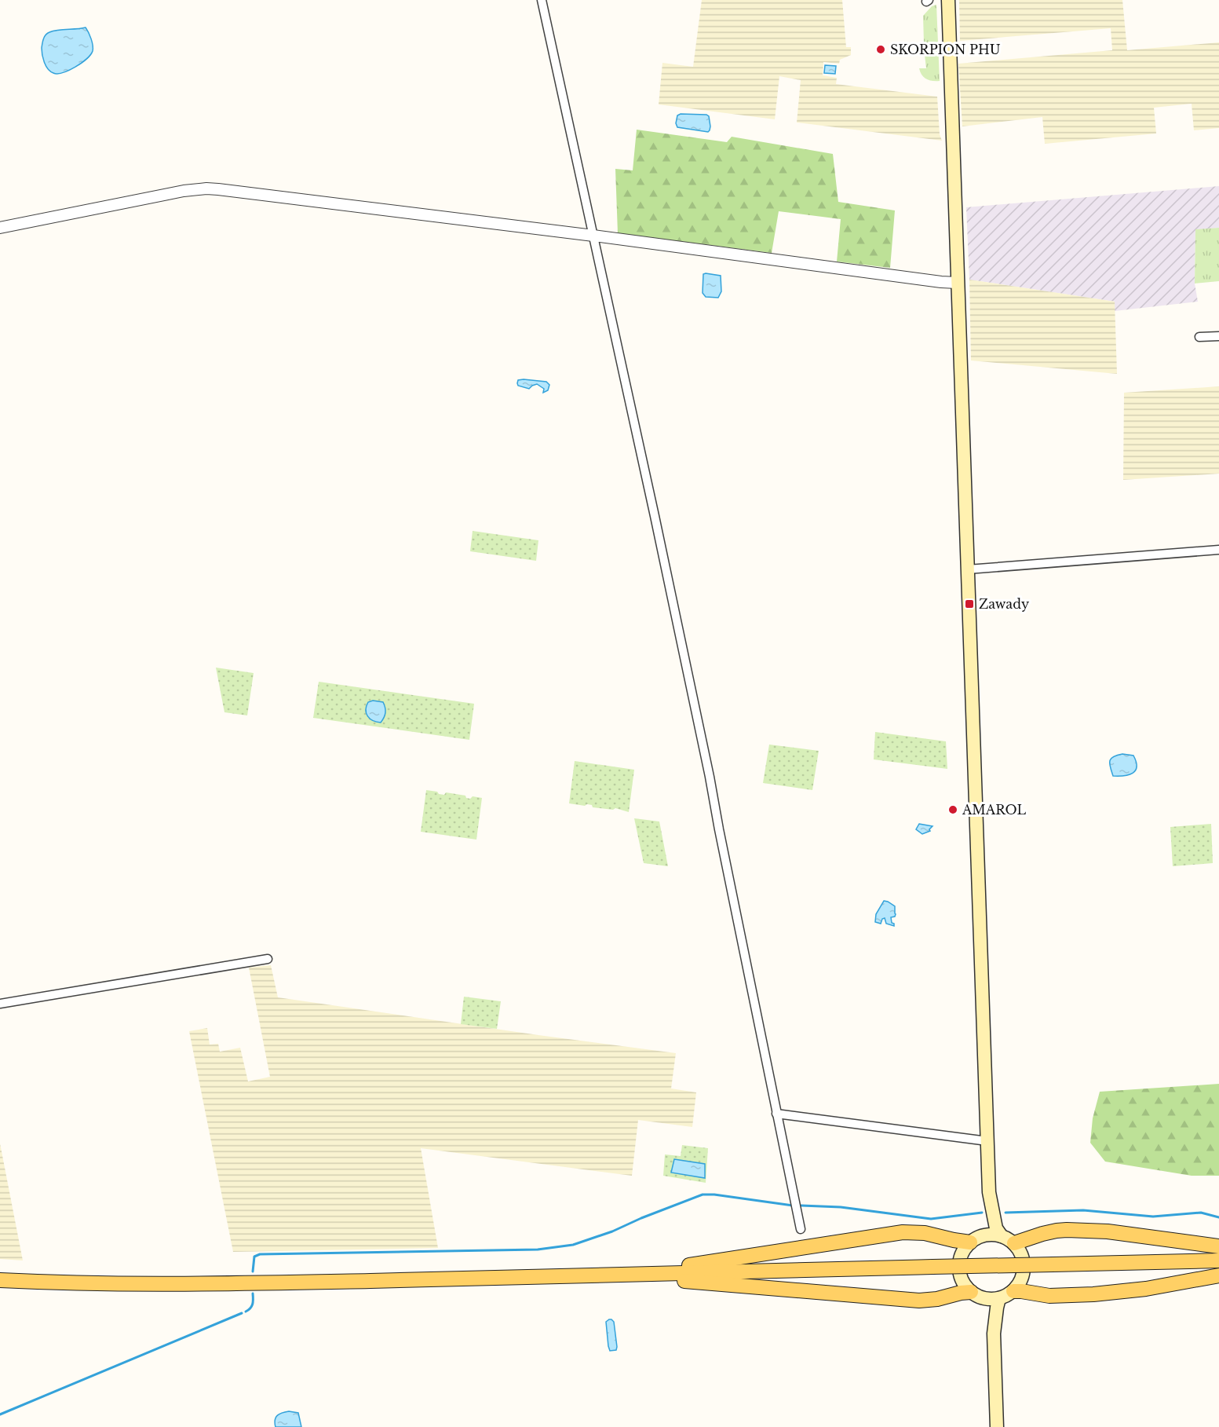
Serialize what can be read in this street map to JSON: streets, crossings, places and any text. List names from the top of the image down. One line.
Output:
{"places":{"other":["SKORPION PHU","AMAROL"],"transit":["Zawady"]}}
